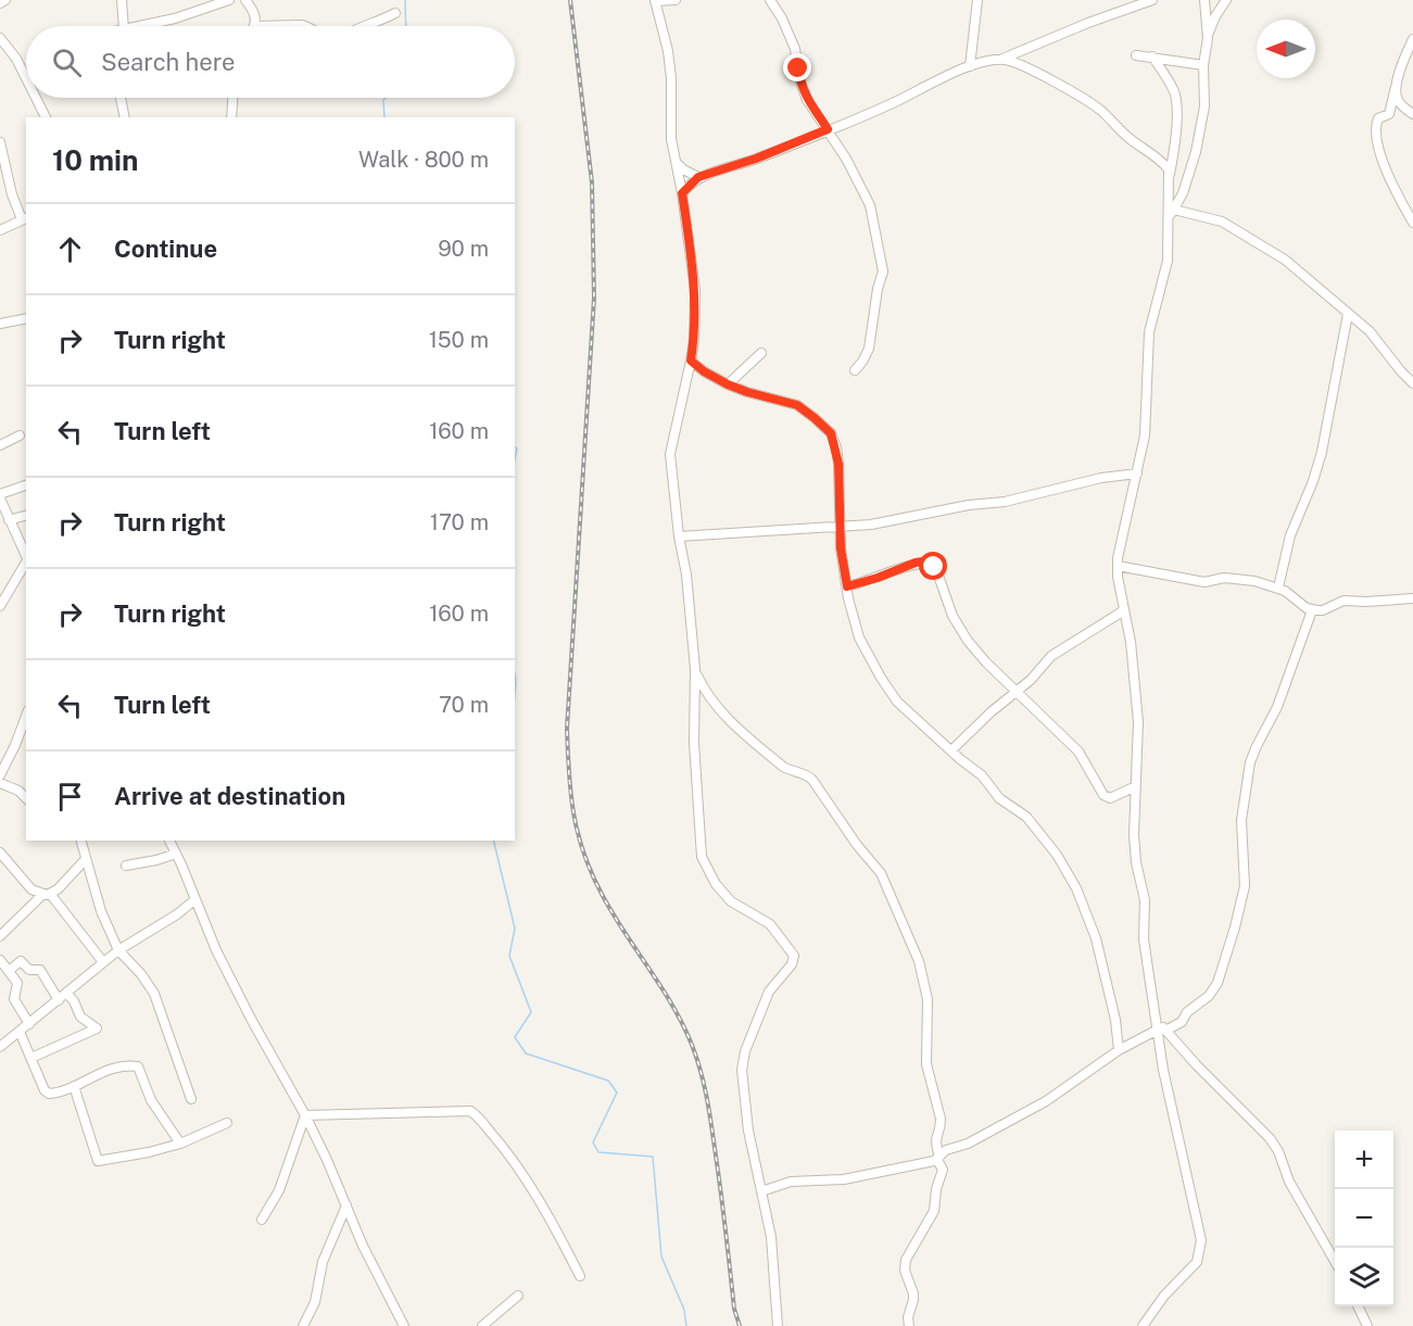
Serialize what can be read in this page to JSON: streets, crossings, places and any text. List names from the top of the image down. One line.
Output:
{"north":"left","page":{"search":"Search here","heading":["10 min","Walk · 800 m"],"list":[["Continue","90 m"],["Turn right","150 m"],["Turn left","160 m"],["Turn right","170 m"],["Turn right","160 m"],["Turn left","70 m"],"Arrive at destination"],"map_buttons":["+","−"]}}
